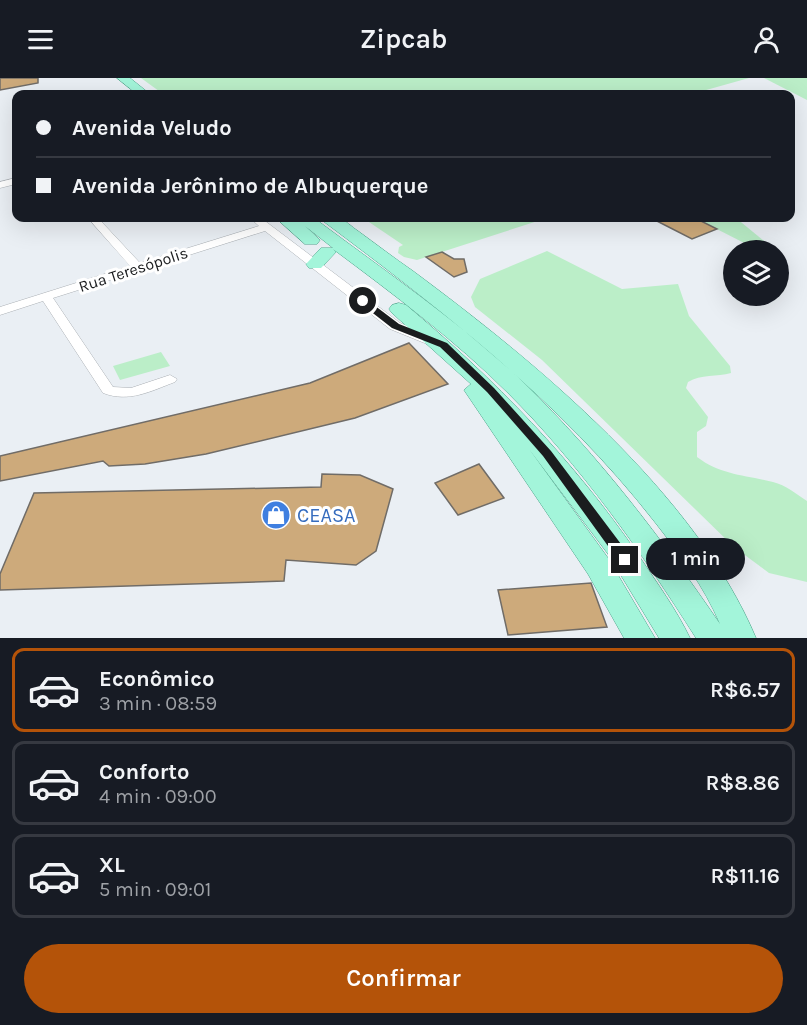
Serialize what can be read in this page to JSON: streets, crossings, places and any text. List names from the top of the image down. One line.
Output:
{"streets":{"street":["Rua Teresópolis"]},"places":{"shop":["CEASA"]},"page":{"header":"Zipcab","banner":["Avenida Veludo","Avenida Jerônimo de Albuquerque"],"bubble":"1 min","list":[{"name":"Econômico","note":"3 min · 08:59","value":"R$6.57"},{"name":"Conforto","note":"4 min · 09:00","value":"R$8.86"},{"name":"XL","note":"5 min · 09:01","value":"R$11.16"}],"buttons":"Confirmar"}}
